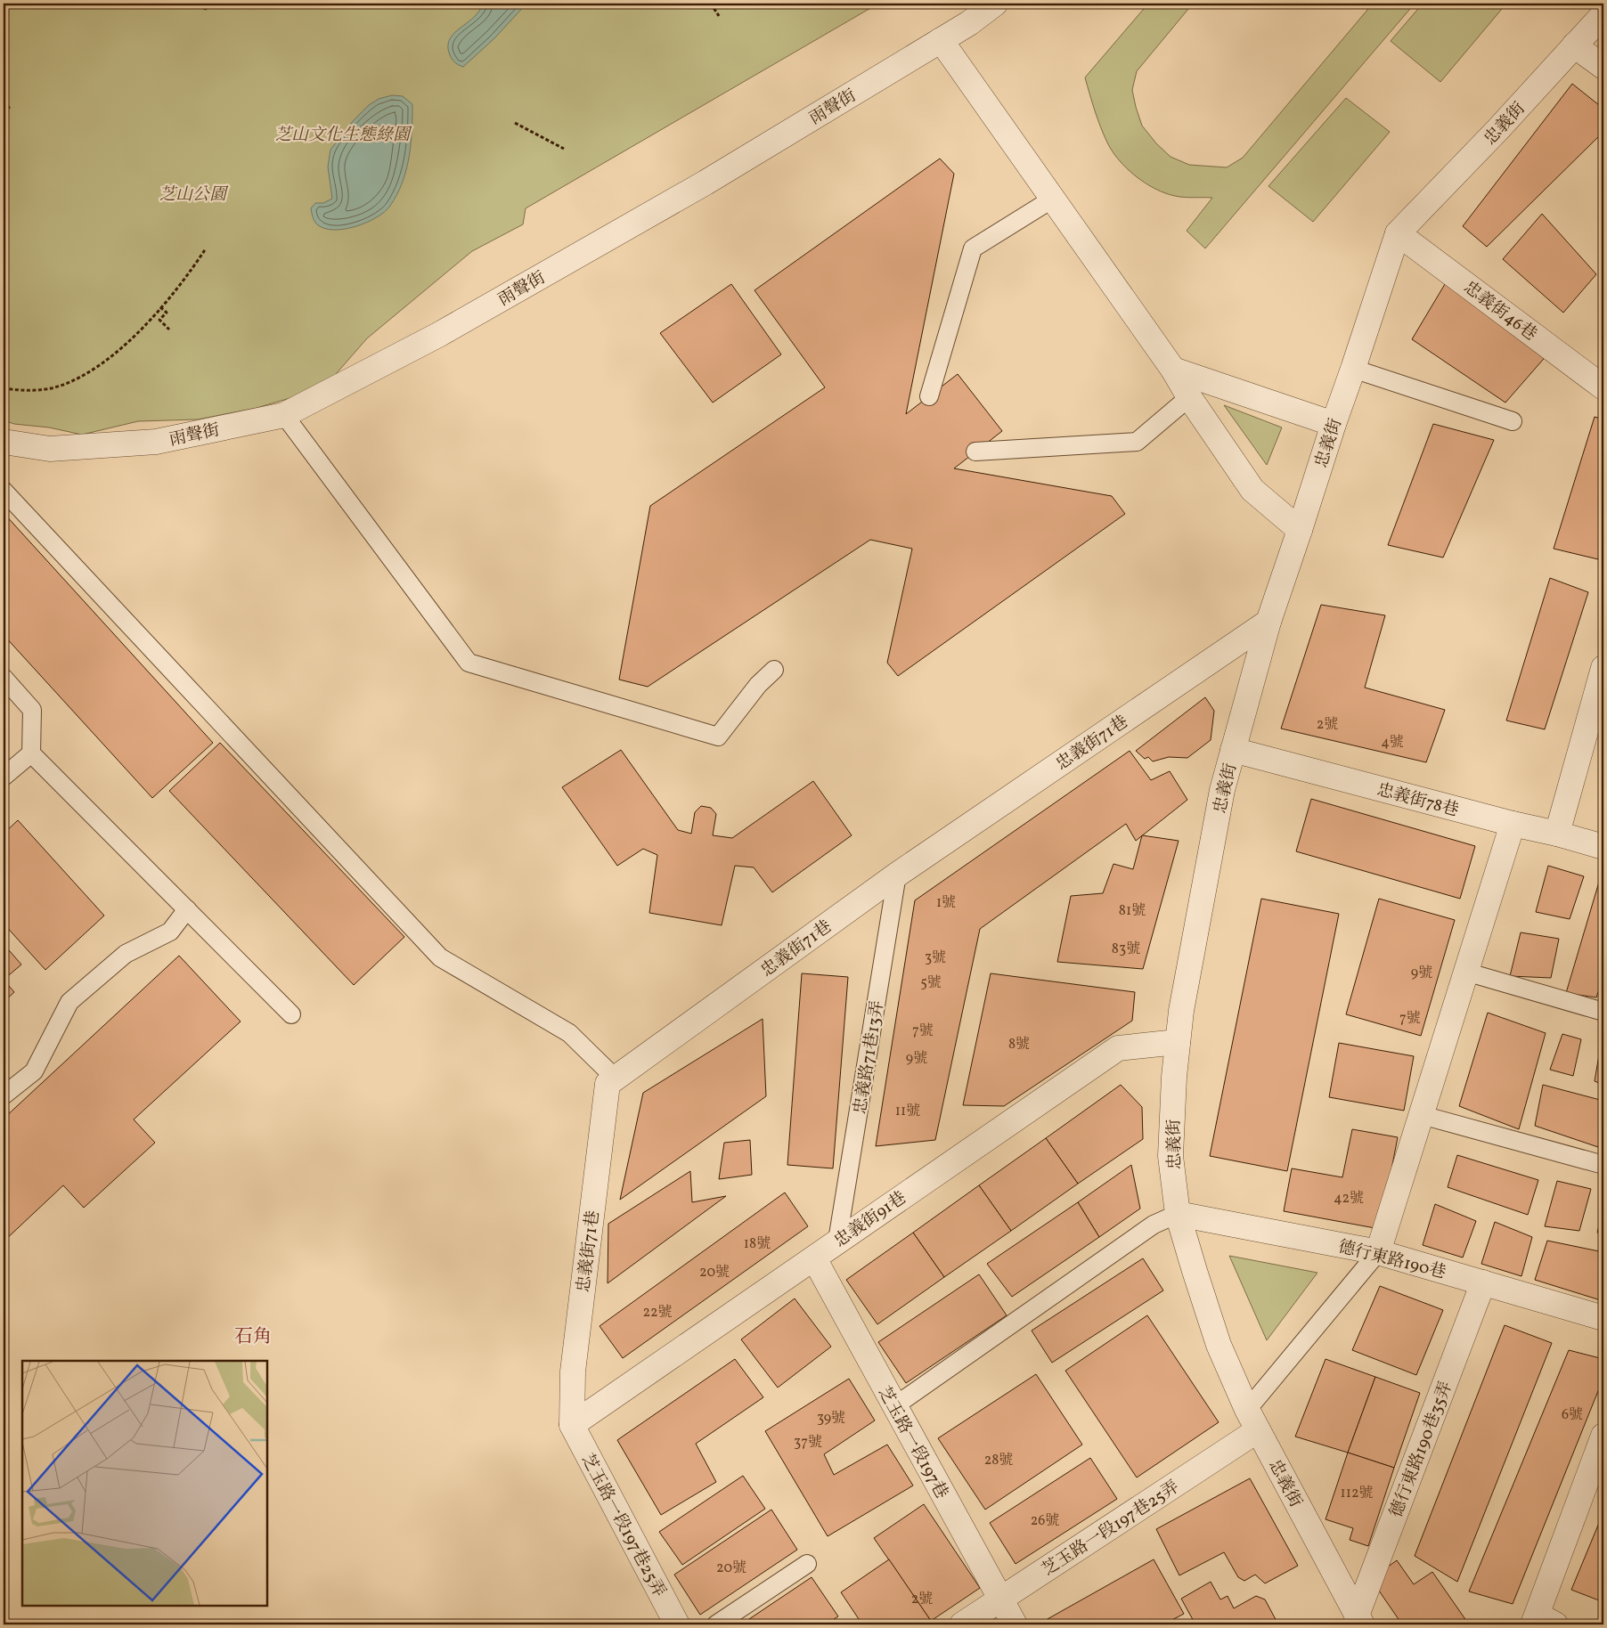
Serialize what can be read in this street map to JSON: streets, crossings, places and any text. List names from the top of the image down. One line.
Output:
{"streets":{"street":["雨聲街","忠義街","忠義街46巷","忠義街71巷","忠義街78巷","忠義街91巷","德行東路190巷","芝玉路一段197巷","德行東路190巷35弄","芝玉路一段197巷25弄"],"lane":["忠義路71巷13弄"]},"crossings":[["忠義街","忠義街46巷"],["忠義街","忠義街71巷"],["忠義街","忠義街78巷"],["忠義街","忠義街91巷"],["忠義街","德行東路190巷"],["忠義街","德行東路190巷35弄"],["忠義街","芝玉路一段197巷25弄"],["忠義街71巷","忠義路71巷13弄"],["忠義街71巷","忠義街91巷"],["忠義街71巷","芝玉路一段197巷25弄"],["忠義路71巷13弄","忠義街91巷"],["忠義街91巷","芝玉路一段197巷"],["忠義街91巷","芝玉路一段197巷25弄"],["德行東路190巷","德行東路190巷35弄"],["芝玉路一段197巷","芝玉路一段197巷25弄"]],"districts":["石角"],"parks":["芝山文化生態綠園","芝山公園"],"house_numbers":["2號","4號","1號","81號","83號","3號","9號","5號","7號","7號","8號","9號","11號","42號","18號","20號","22號","6號","39號","37號","28號","112號","26號","20號","2號"]}
